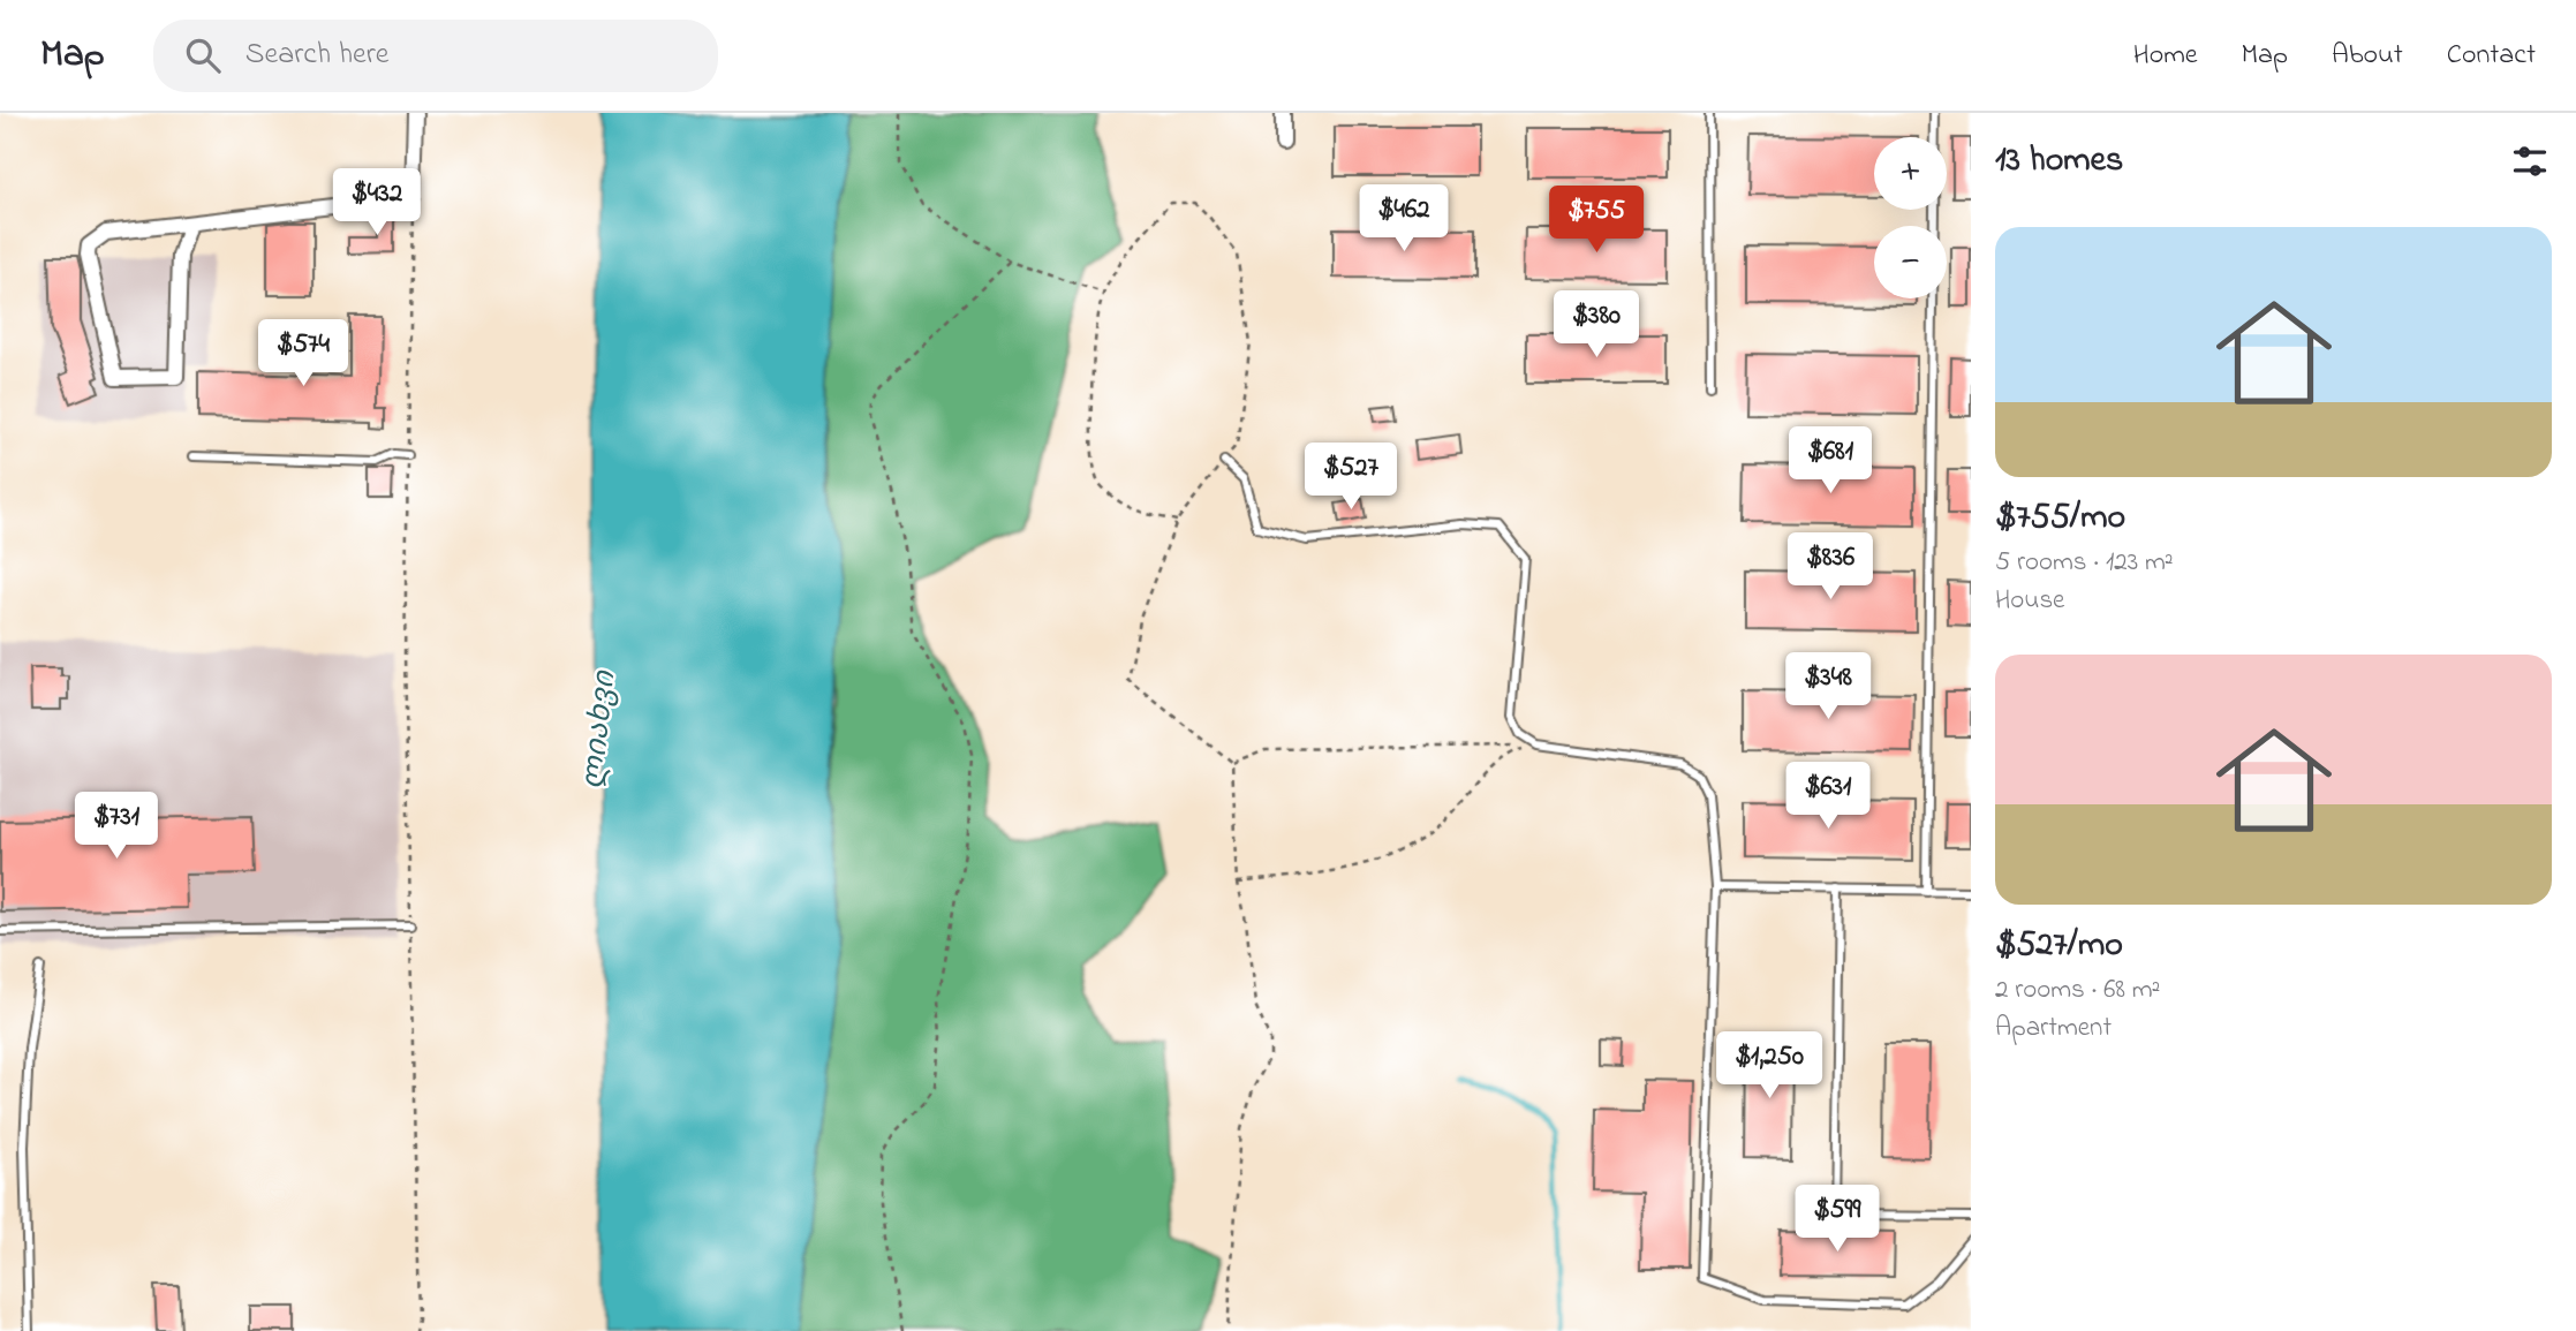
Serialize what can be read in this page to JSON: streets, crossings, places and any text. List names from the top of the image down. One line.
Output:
{"water":["ლიახვი"],"page":{"header":"Map","search":"Search here","nav":["Home","Map","About","Contact"],"heading":"13 homes","map_buttons":["+","−"],"price":["$432","$462","$755","$380","$574","$681","$527","$836","$348","$631","$731","$1,250","$599"],"list":[{"name":"$755/mo","note":"5 rooms · 123 m² · House"},{"name":"$527/mo","note":"2 rooms · 68 m² · Apartment"}]}}
